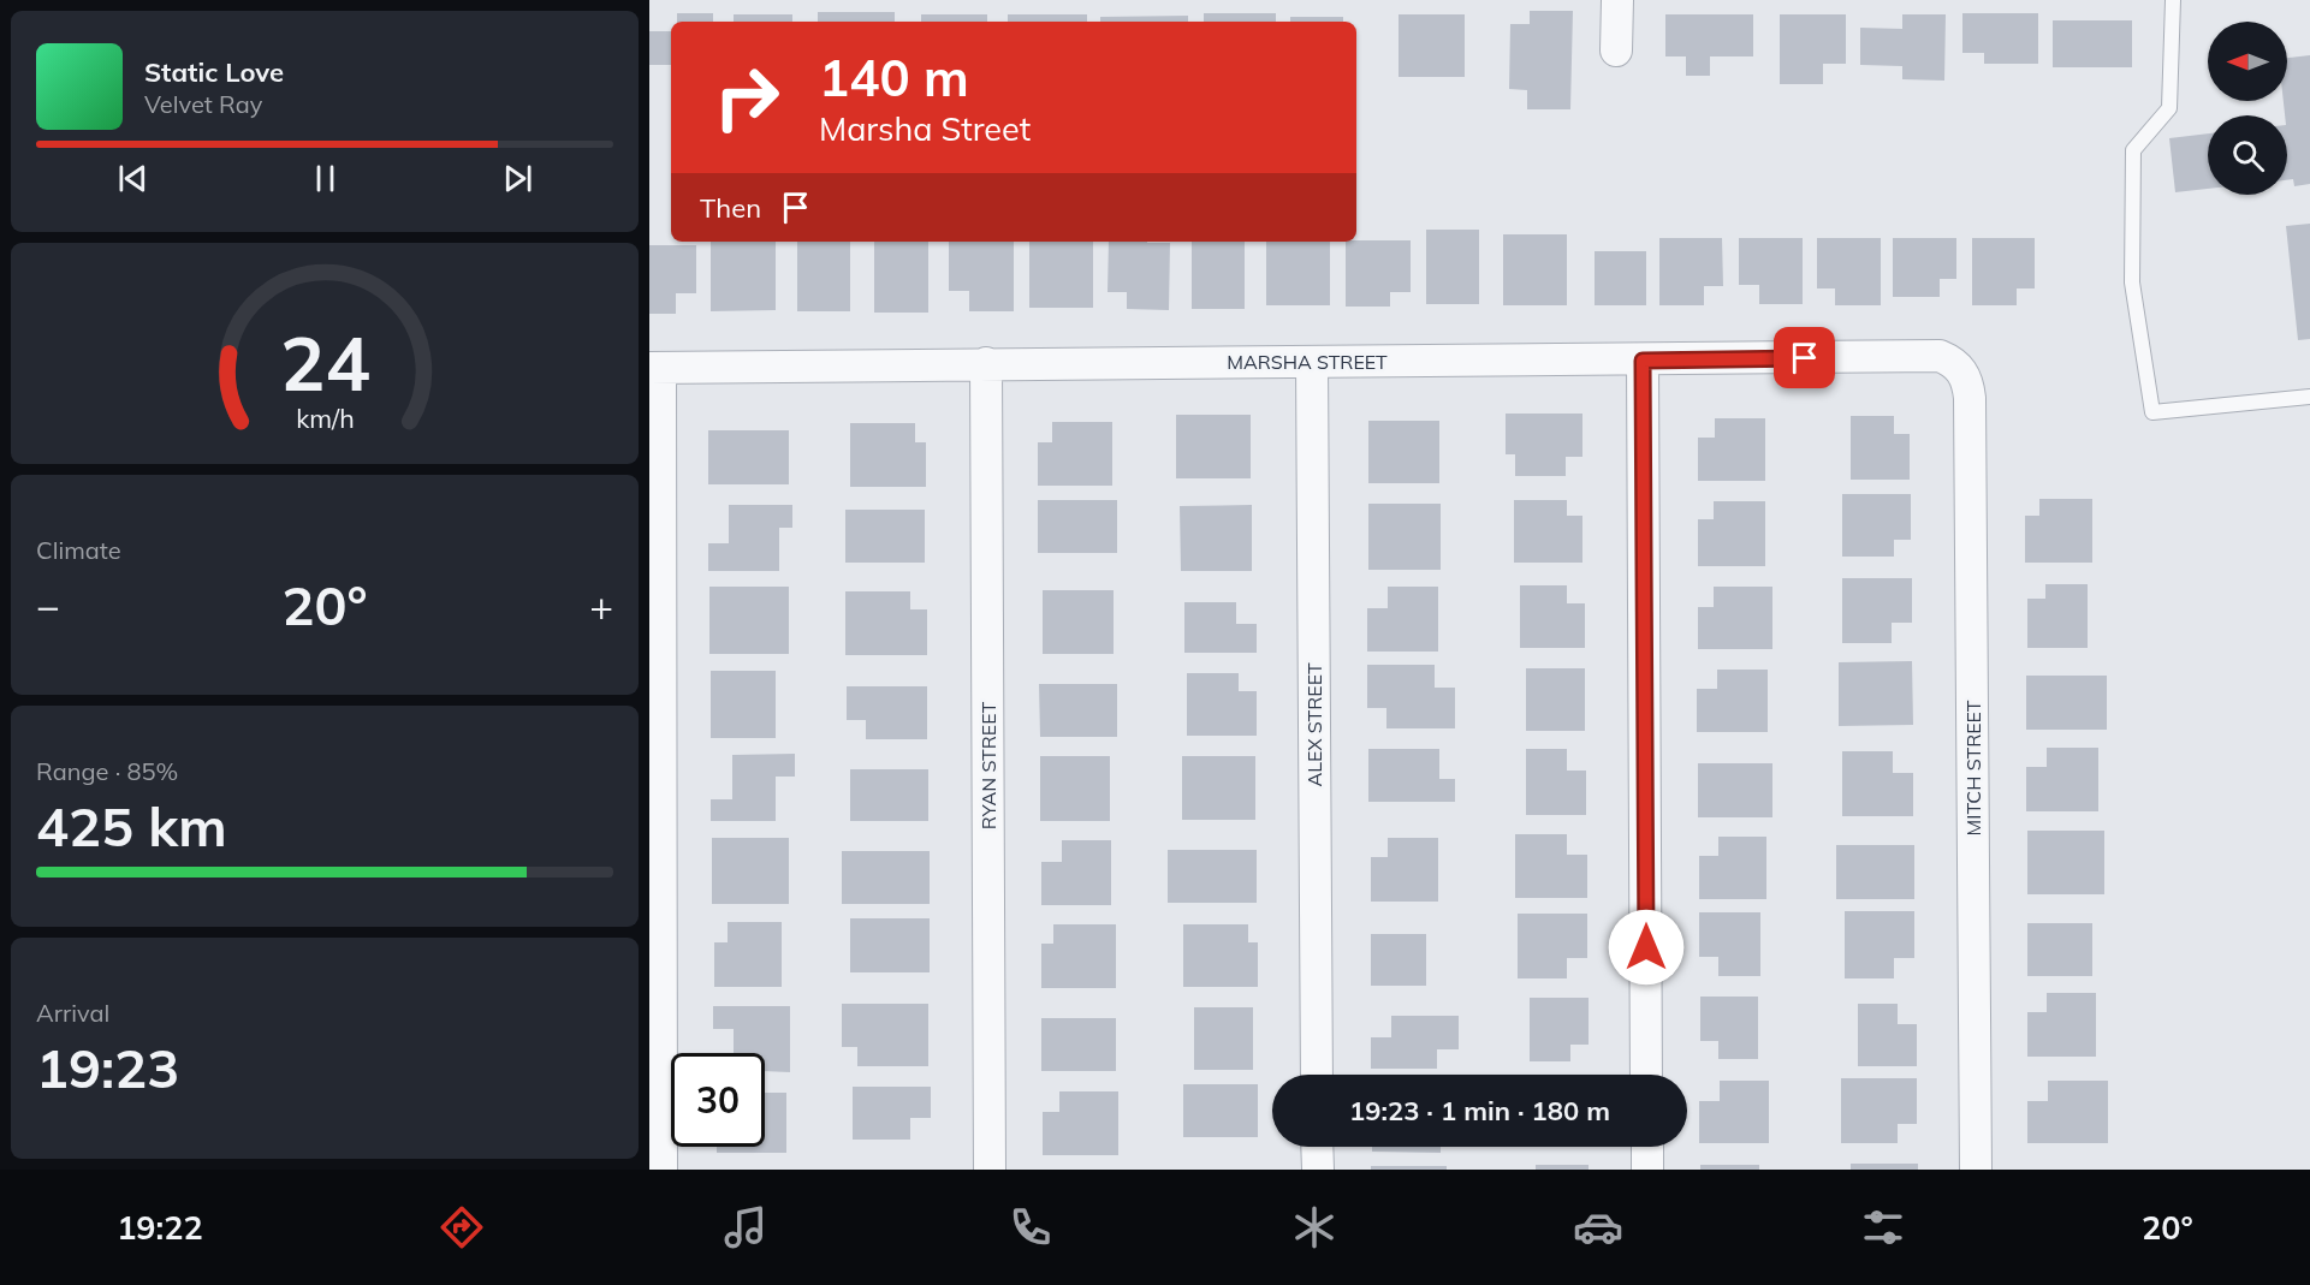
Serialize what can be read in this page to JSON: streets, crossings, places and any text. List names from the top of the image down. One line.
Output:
{"streets":{"street":["MARSHA STREET","ALEX STREET","RYAN STREET","MITCH STREET"]},"crossings":[["MARSHA STREET","ALEX STREET"],["MARSHA STREET","RYAN STREET"],["MARSHA STREET","MITCH STREET"]],"north":"left","page":{"turn":["140 m","Marsha Street"],"song":["Static Love","Velvet Ray"],"then":"Then","tile":["Climate",["Range · 85%","425 km"],["Arrival","19:23"]],"heat":["−","20°","+"],"limit":"30","trip":"19:23 · 1 min · 180 m","tabs":["19:22","20°"],"gauge":["24","km/h"]}}
